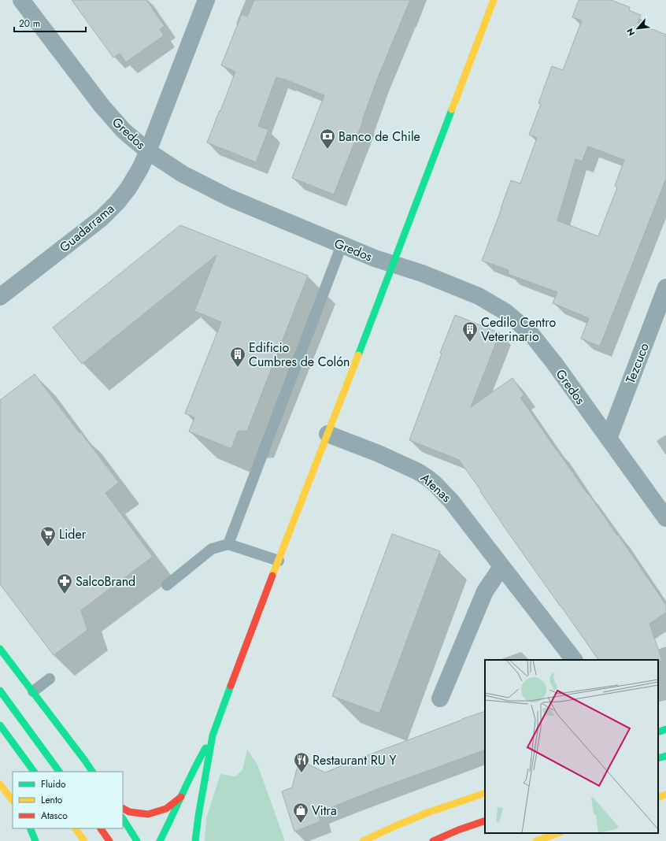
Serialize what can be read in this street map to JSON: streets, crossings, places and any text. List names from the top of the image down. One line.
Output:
{"streets":{"street":["Gredos","Guadarrama","Tezcuco","Atenas"]},"crossings":[["Gredos","Guadarrama"],["Gredos","Tezcuco"]],"places":{"bank":["Banco de Chile"],"building":["Cedilo Centro Veterinario","Edificio Cumbres de Colón"],"supermarket":["Lider"],"pharmacy":["SalcoBrand"],"restaurant":["Restaurant RU Y"],"shop":["Vitra"]},"legend":["Fluido","Lento","Atasco"],"scale_bar":"20 m","north":"bottom left"}
